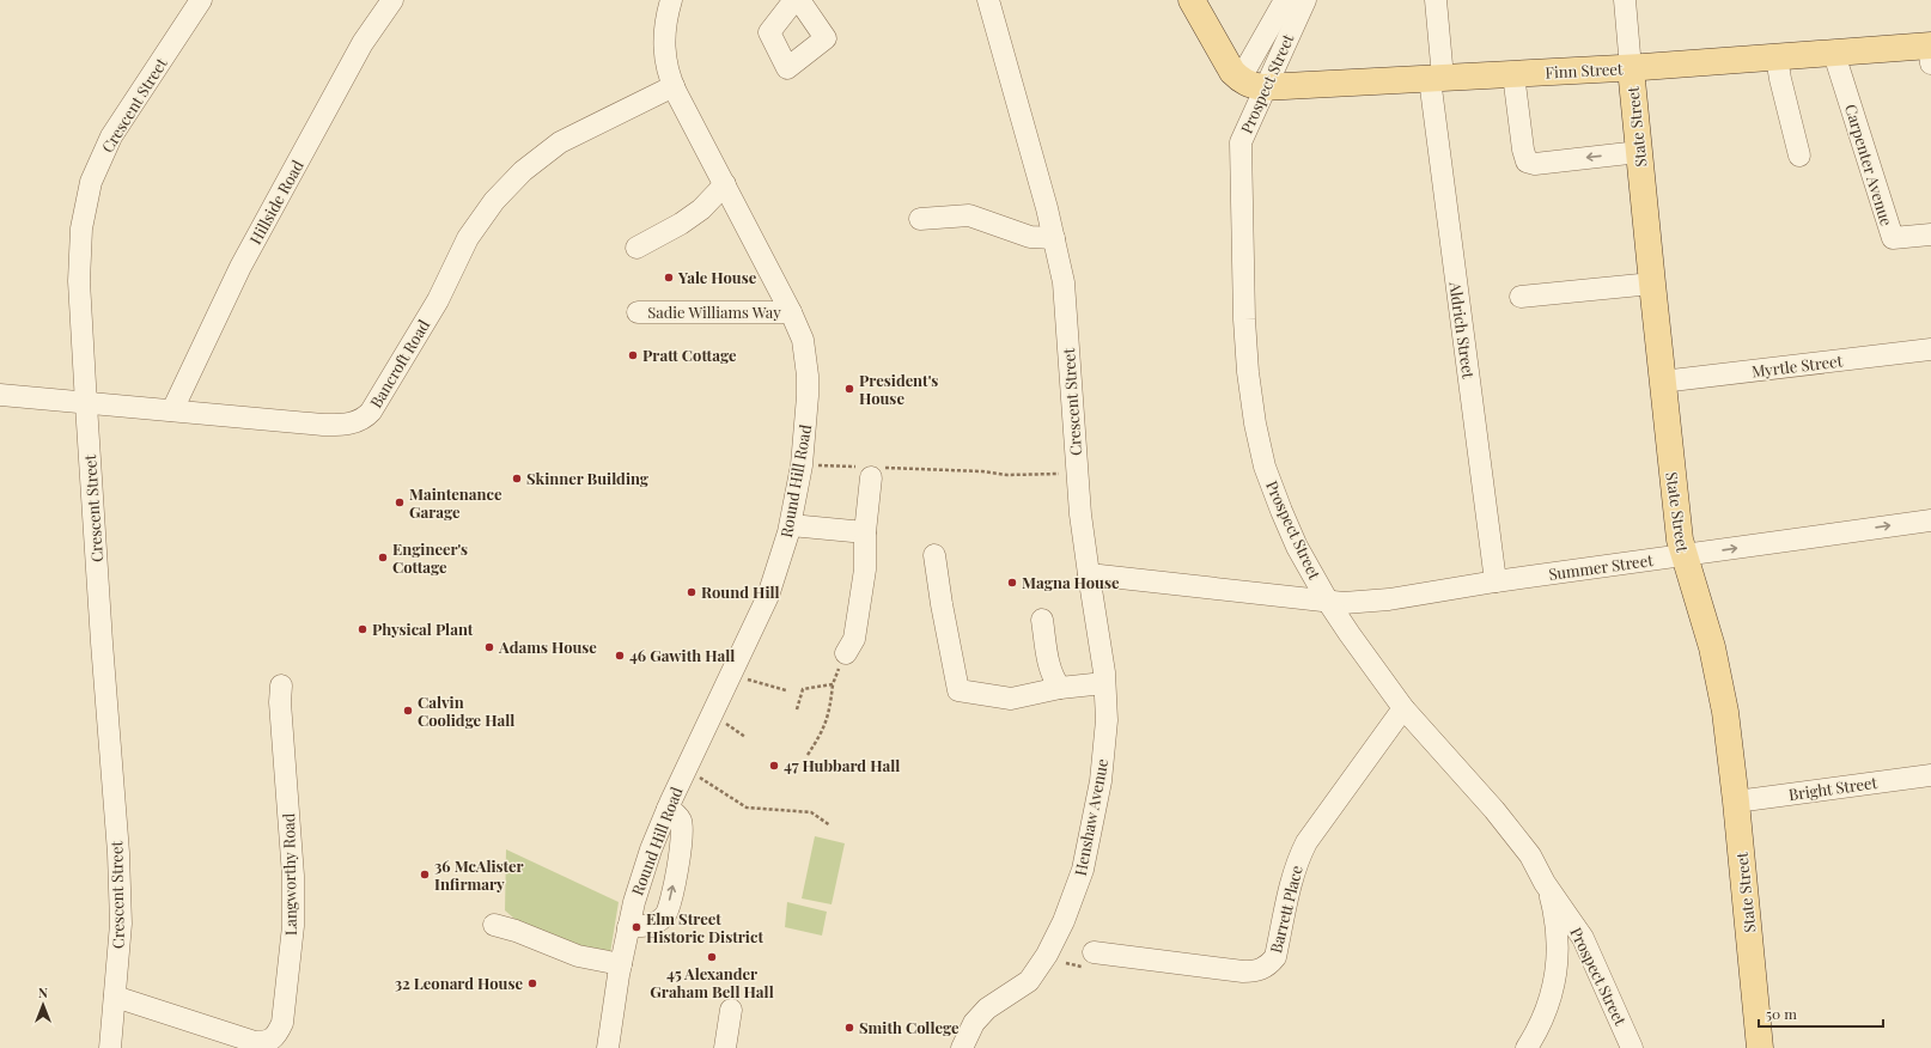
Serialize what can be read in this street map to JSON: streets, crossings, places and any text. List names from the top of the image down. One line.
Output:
{"streets":{"main road":["Finn Street","Prospect Street","State Street"],"street":["Crescent Street","Carpenter Avenue","Hillside Road","Sadie Williams Way","Aldrich Street","Bancroft Road","Myrtle Street","Round Hill Road","Summer Street","Bright Street","Henshaw Avenue","Langworthy Road","Barrett Place"]},"crossings":[["Finn Street","Prospect Street"],["Finn Street","State Street"],["Finn Street","Carpenter Avenue"],["Finn Street","Aldrich Street"],["Prospect Street","Summer Street"],["Prospect Street","Barrett Place"],["Crescent Street","Bancroft Road"],["Crescent Street","Henshaw Avenue"],["Crescent Street","Langworthy Road"],["State Street","Myrtle Street"],["State Street","Summer Street"],["State Street","Bright Street"],["Hillside Road","Bancroft Road"],["Sadie Williams Way","Round Hill Road"],["Aldrich Street","Summer Street"],["Bancroft Road","Round Hill Road"]],"one_way":["Summer Street"],"places":["Yale House","Pratt Cottage","President's House","Skinner Building","Maintenance Garage","Engineer's Cottage","Magna House","Round Hill","Physical Plant","Adams House","46 Gawith Hall","Calvin Coolidge Hall","47 Hubbard Hall","36 McAlister Infirmary","Elm Street Historic District","45 Alexander Graham Bell Hall","32 Leonard House","Smith College"],"scale_bar":"50 m","north":"top"}
